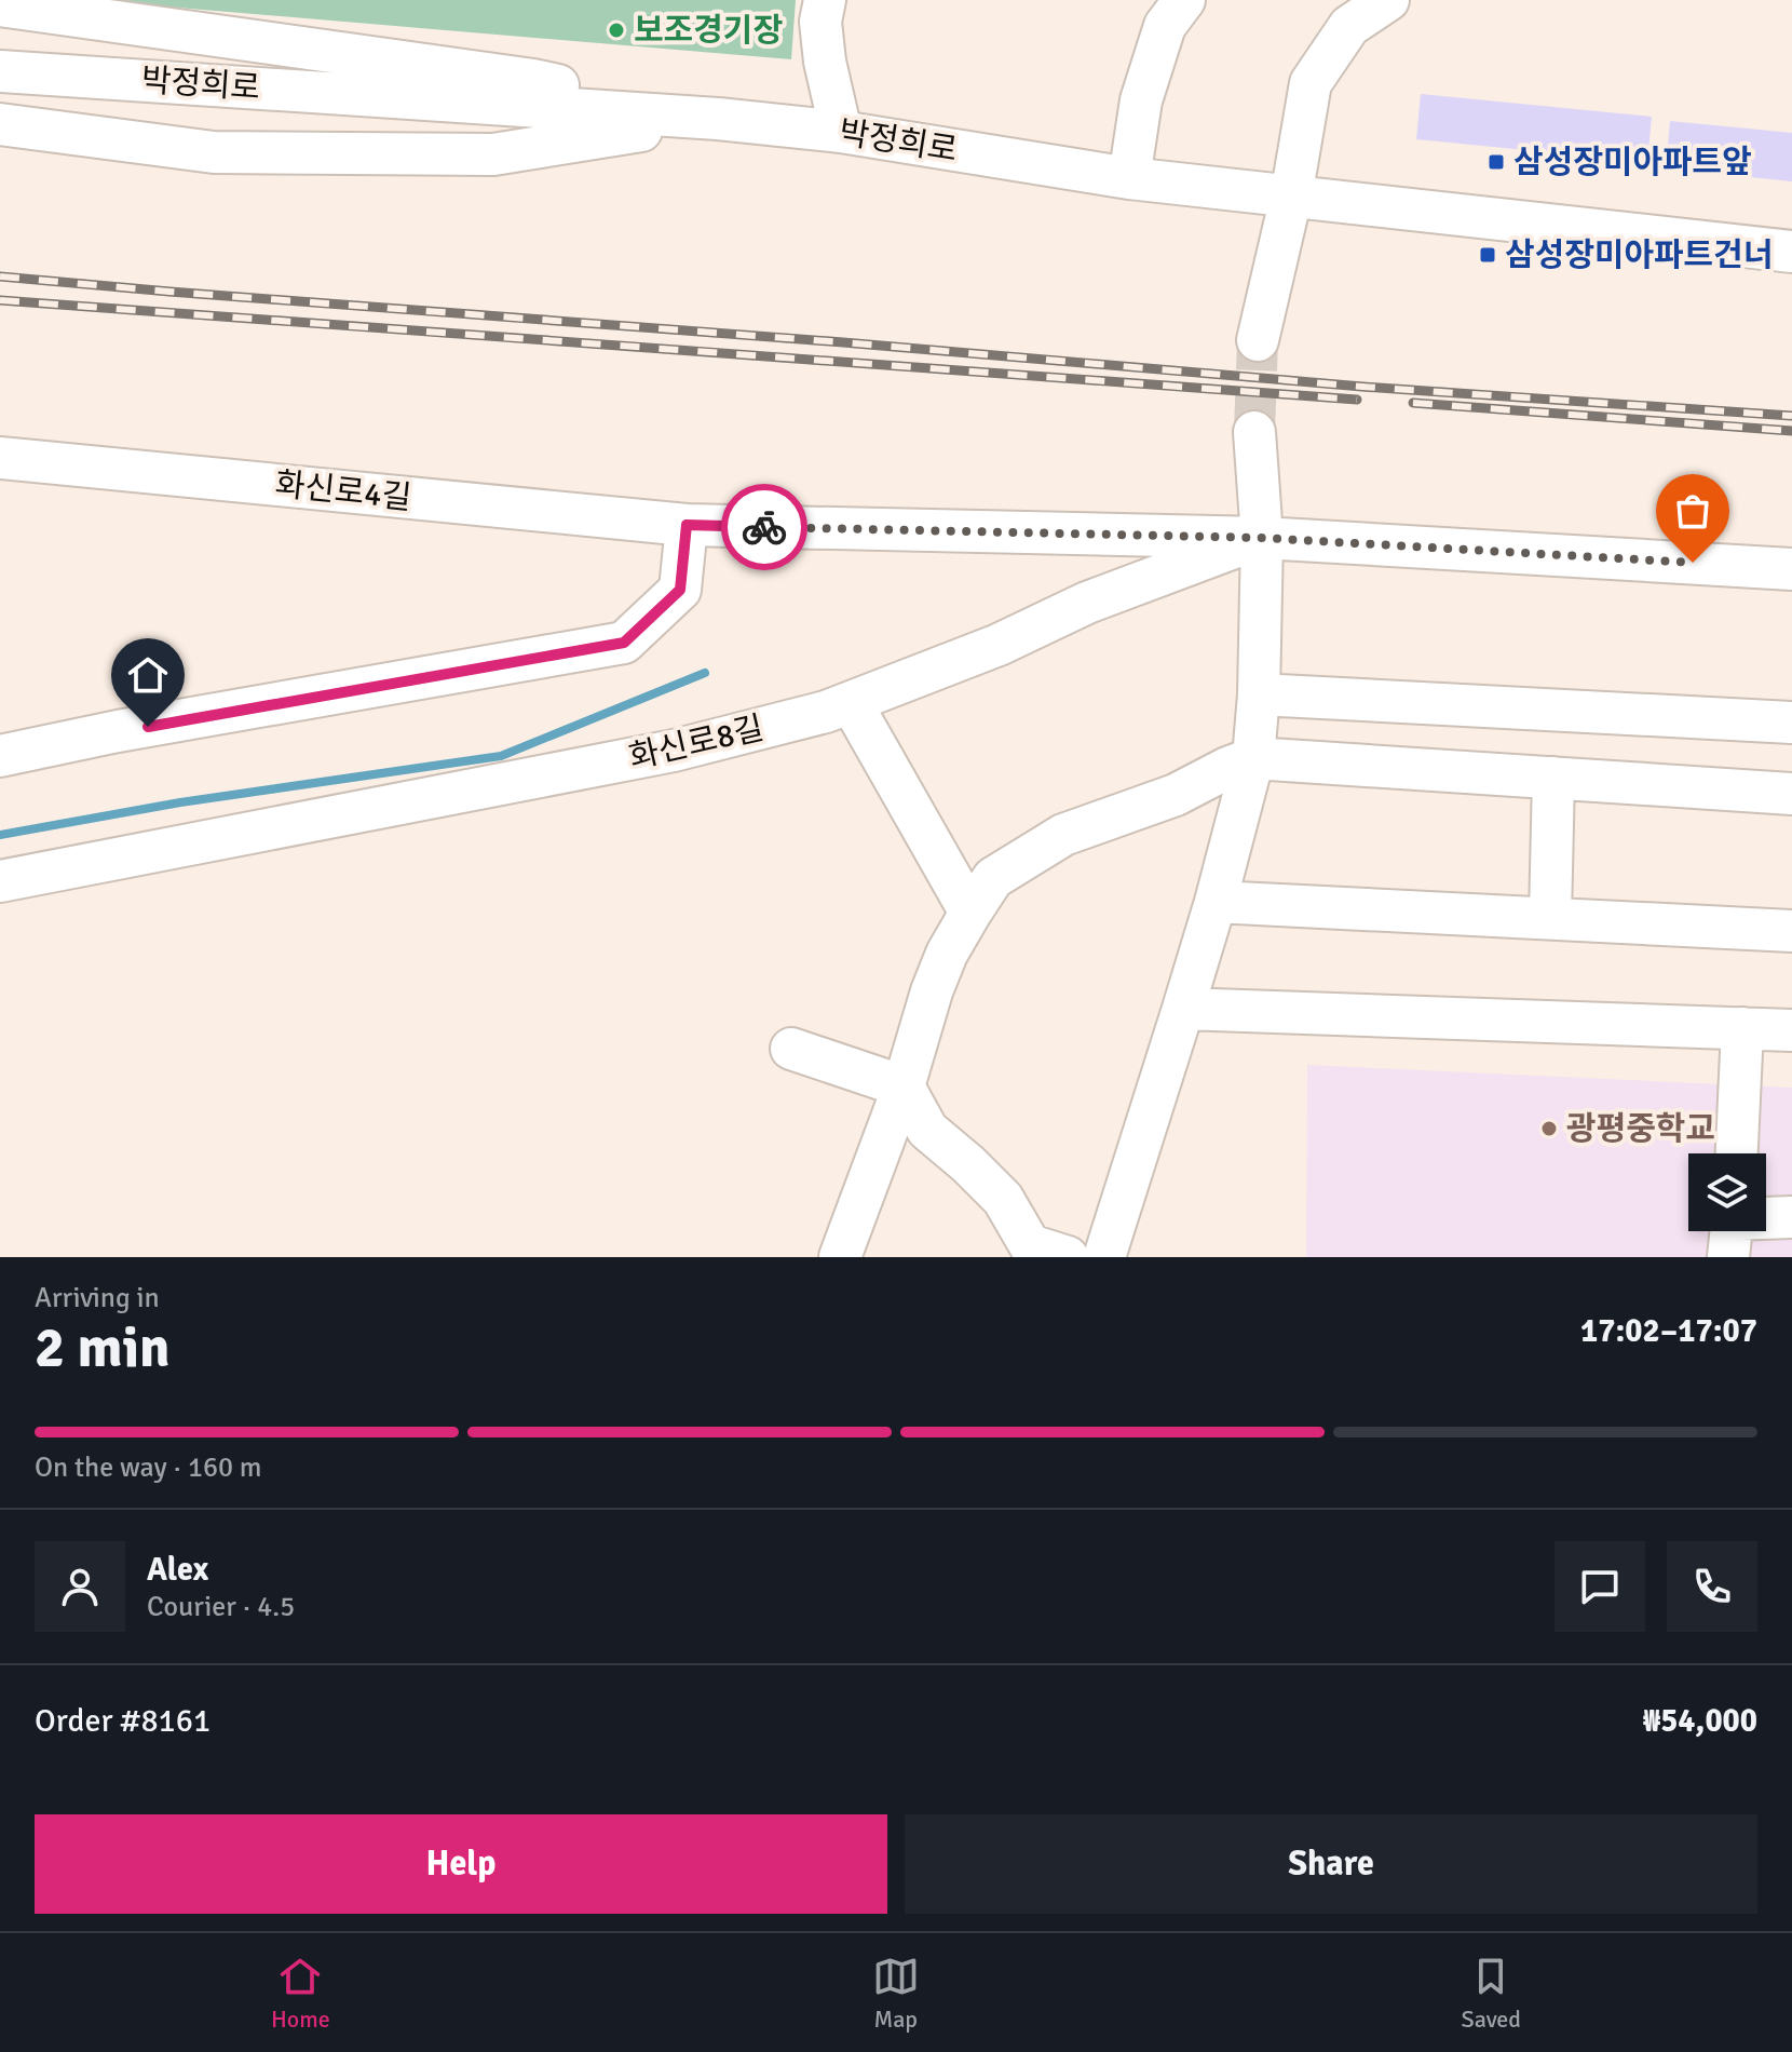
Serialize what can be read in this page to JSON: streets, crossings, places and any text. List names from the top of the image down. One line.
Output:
{"streets":{"street":["박정희로","화신로4길","화신로8길"]},"crossings":[["화신로4길","화신로8길"]],"places":{"other":["보조경기장","광평중학교"],"transit":["삼성장미아파트앞","삼성장미아파트건너"]},"page":{"heading":["2 min","Arriving in","17:02–17:07"],"panel":["Alex","Courier · 4.5","Order #8161","₩54,000"],"bar":"On the way · 160 m","buttons":["Help","Share"],"tabs":["Home","Map","Saved"]}}
